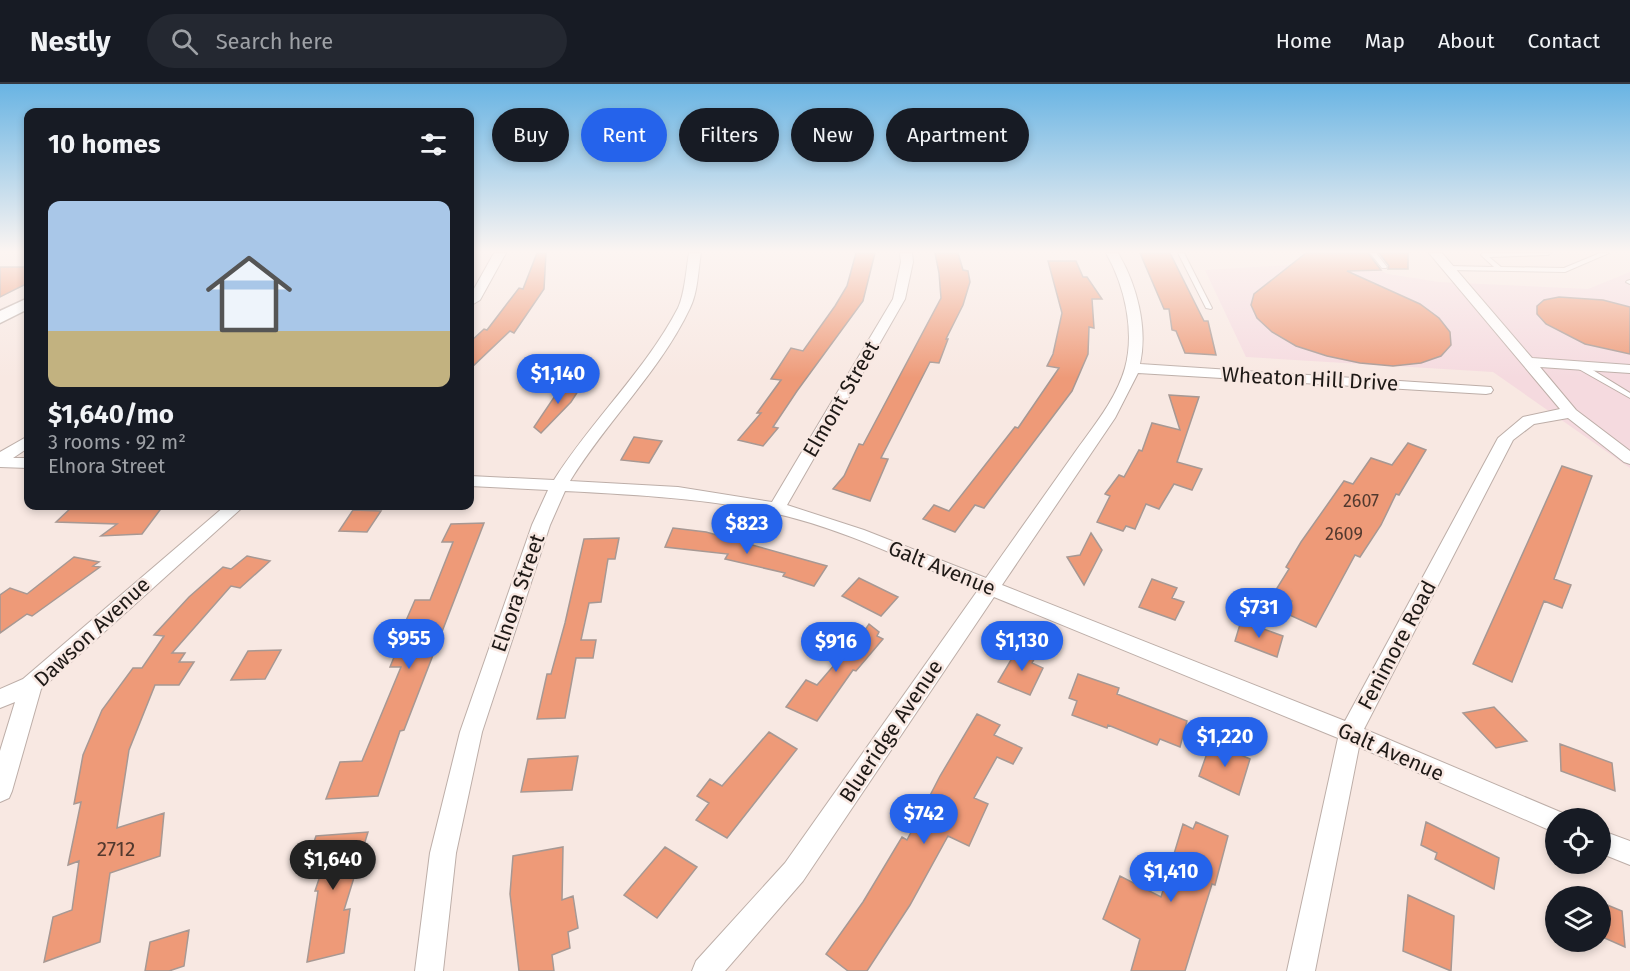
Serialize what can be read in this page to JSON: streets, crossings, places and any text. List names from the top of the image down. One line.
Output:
{"streets":{"street":["Wheaton Hill Drive","Elmont Street","Galt Avenue","Elnora Street","Dawson Avenue","Fenimore Road","Blueridge Avenue"]},"crossings":[["Wheaton Hill Drive","Blueridge Avenue"],["Elmont Street","Galt Avenue"],["Galt Avenue","Elnora Street"],["Galt Avenue","Fenimore Road"],["Galt Avenue","Blueridge Avenue"]],"house_numbers":["2607","2609","2712"],"page":{"header":"Nestly","search":"Search here","nav":["Home","Map","About","Contact"],"chip":["Buy","Rent","Filters","New","Apartment"],"heading":"10 homes","list":[{"name":"$1,640/mo","note":"3 rooms · 92 m² · Elnora Street"}],"price":["$1,140","$823","$731","$955","$1,130","$916","$1,220","$742","$1,640","$1,410"]}}
